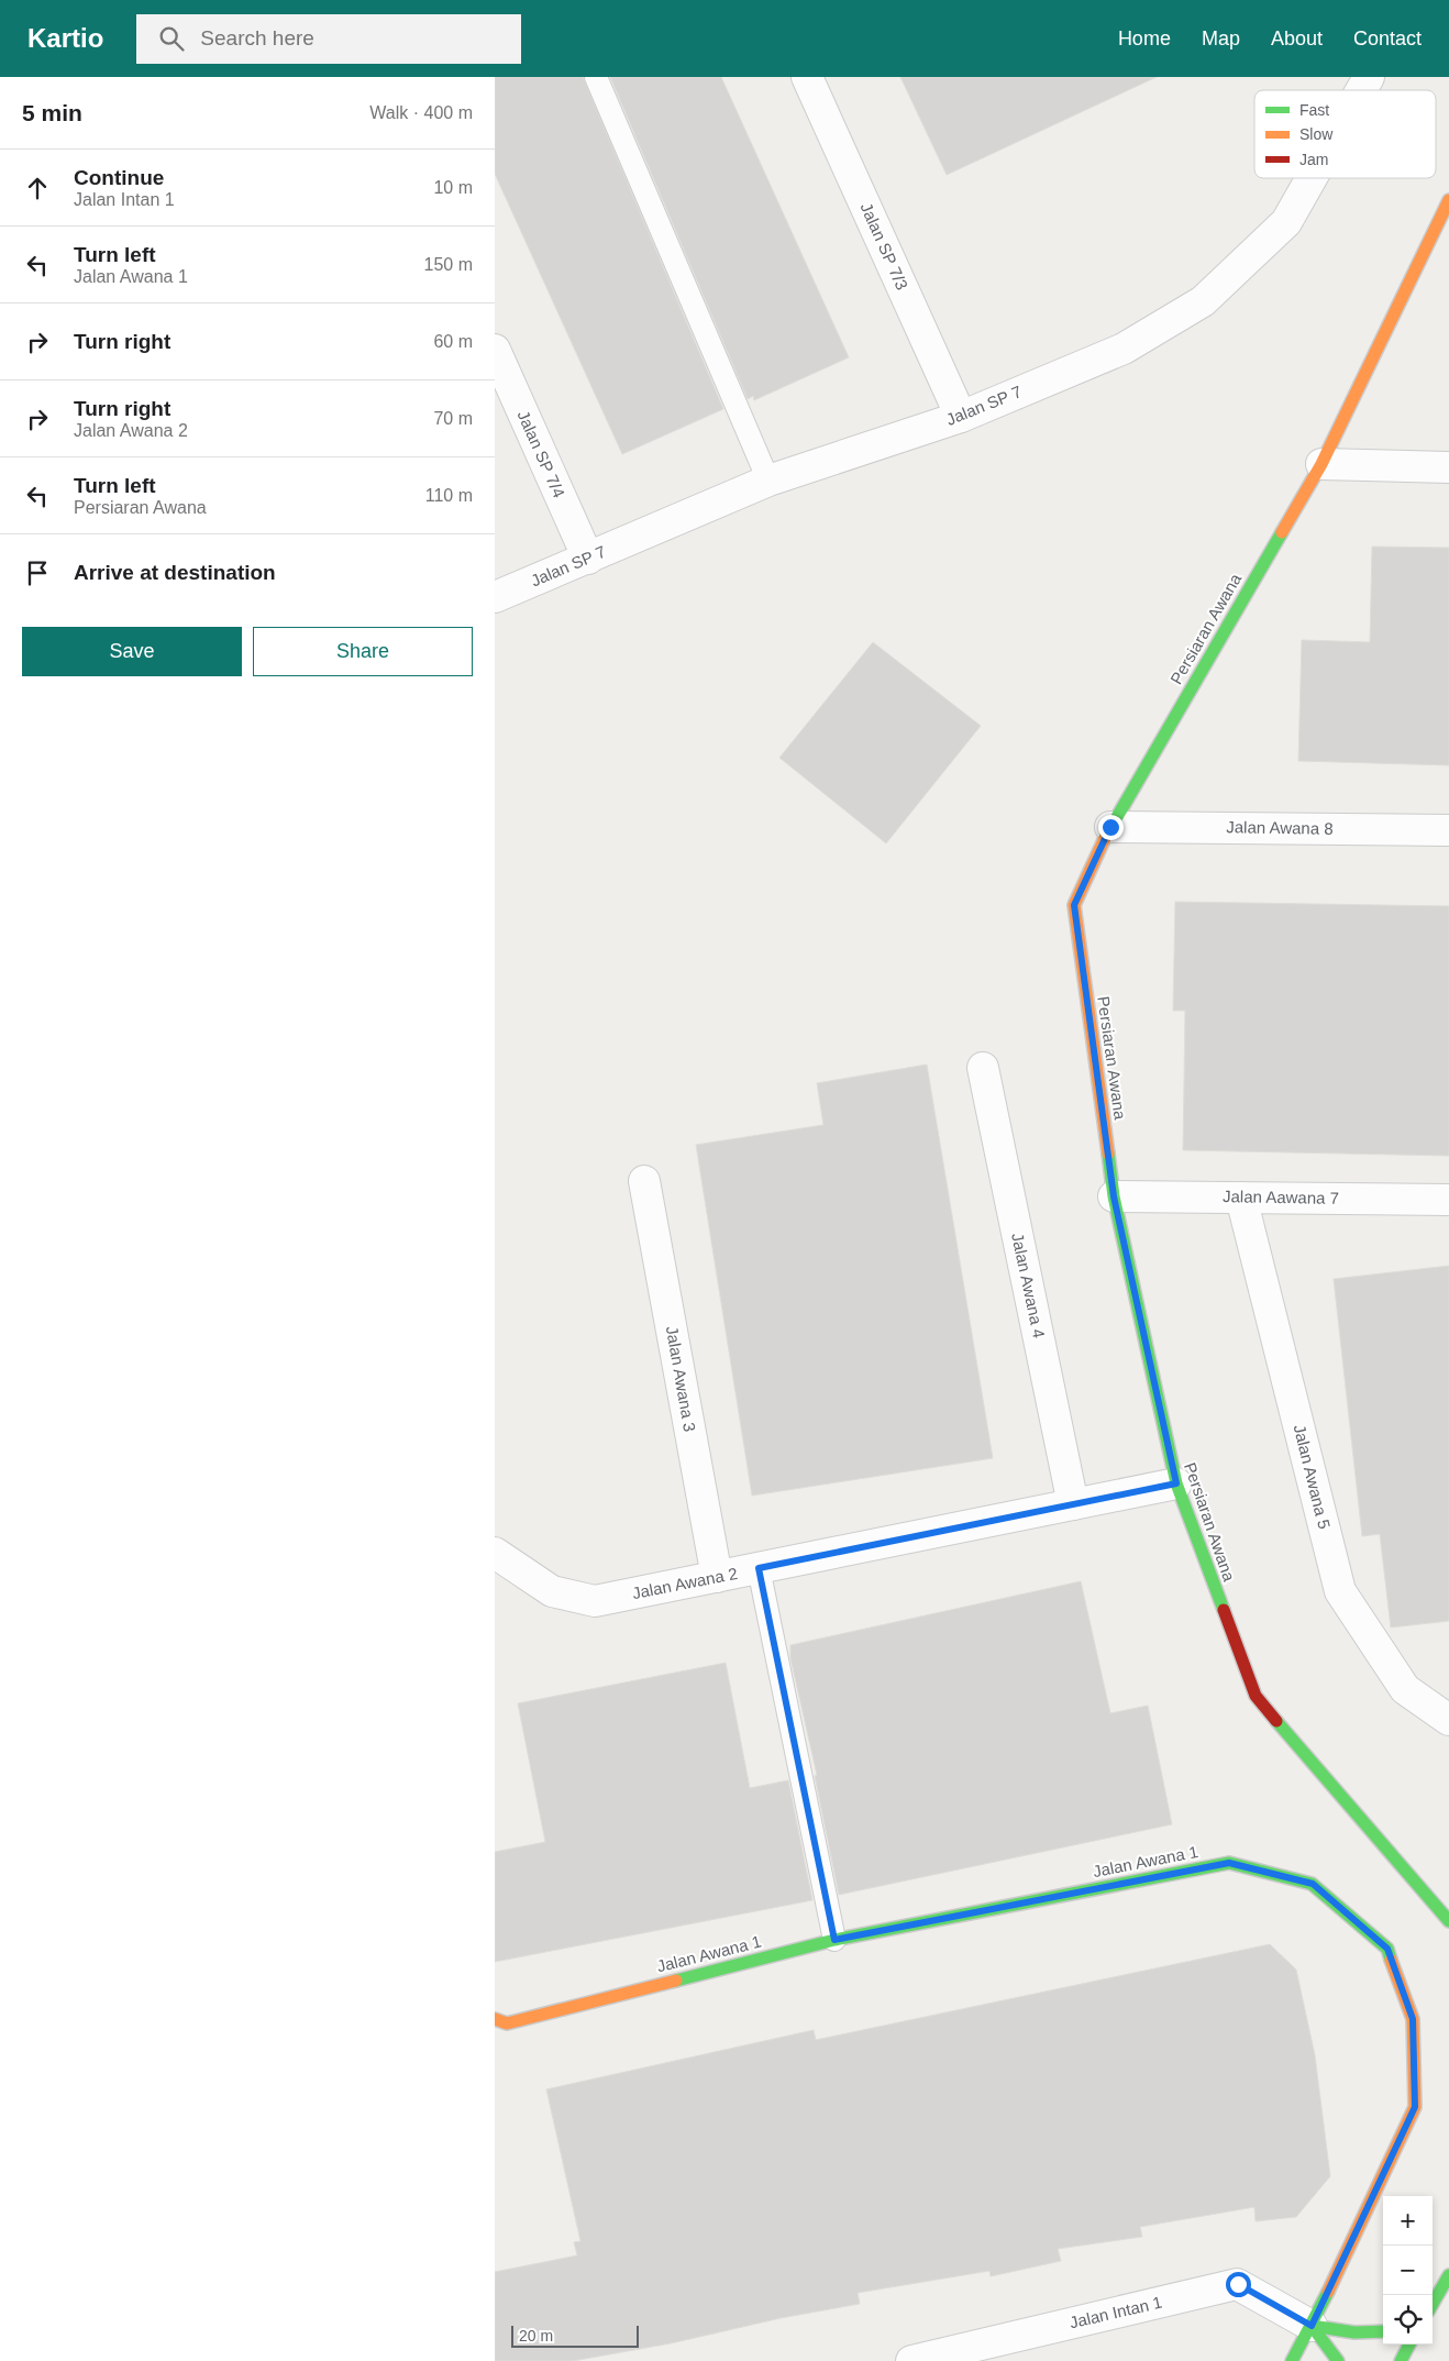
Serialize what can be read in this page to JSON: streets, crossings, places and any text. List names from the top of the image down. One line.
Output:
{"streets":{"street":["Jalan SP 7/3","Jalan SP 7","Jalan SP 7/4","Persiaran Awana","Jalan Awana 8","Jalan Aawana 7","Jalan Awana 4","Jalan Awana 3","Jalan Awana 5","Jalan Awana 2","Jalan Awana 1","Jalan Intan 1"]},"crossings":[["Jalan SP 7/3","Jalan SP 7"],["Jalan SP 7","Jalan SP 7/4"],["Persiaran Awana","Jalan Awana 8"],["Persiaran Awana","Jalan Aawana 7"],["Persiaran Awana","Jalan Awana 2"],["Jalan Aawana 7","Jalan Awana 5"],["Jalan Awana 4","Jalan Awana 2"],["Jalan Awana 3","Jalan Awana 2"],["Jalan Awana 1","Jalan Intan 1"]],"legend":["Fast","Slow","Jam"],"scale_bar":"20 m","page":{"header":"Kartio","search":"Search here","nav":["Home","Map","About","Contact"],"heading":["5 min","Walk · 400 m"],"list":[["Continue","Jalan Intan 1","10 m"],["Turn left","Jalan Awana 1","150 m"],["Turn right","60 m"],["Turn right","Jalan Awana 2","70 m"],["Turn left","Persiaran Awana","110 m"],"Arrive at destination"],"buttons":["Save","Share"],"map_buttons":["+","−"],"scale":"20 m"}}
